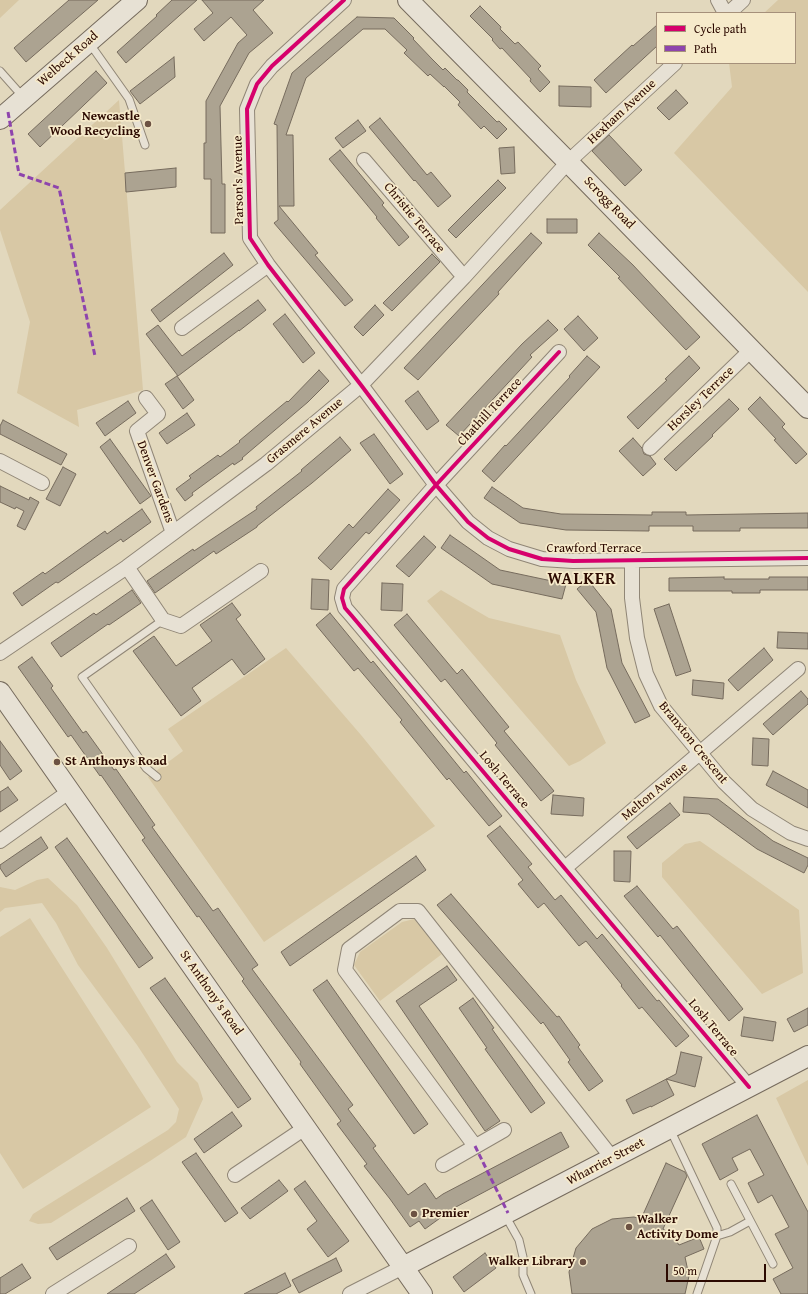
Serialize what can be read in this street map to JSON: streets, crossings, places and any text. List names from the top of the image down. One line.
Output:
{"streets":{"street":["Welbeck Road","Hexham Avenue","Parson's Avenue","Scrogg Road","Christie Terrace","Horsley Terrace","Chathill Terrace","Grasmere Avenue","Denver Gardens","Crawford Terrace","Branxton Crescent","Losh Terrace","Melton Avenue","St Anthony's Road","Wharrier Street"]},"crossings":[["Hexham Avenue","Scrogg Road"],["Hexham Avenue","Grasmere Avenue"],["Parson's Avenue","Grasmere Avenue"],["Parson's Avenue","Crawford Terrace"],["Scrogg Road","Horsley Terrace"],["Scrogg Road","Grasmere Avenue"],["Christie Terrace","Grasmere Avenue"],["Chathill Terrace","Crawford Terrace"],["Chathill Terrace","Losh Terrace"],["Grasmere Avenue","Denver Gardens"],["Grasmere Avenue","Crawford Terrace"],["Crawford Terrace","Branxton Crescent"],["Crawford Terrace","Losh Terrace"],["Branxton Crescent","Melton Avenue"],["Losh Terrace","Melton Avenue"],["Losh Terrace","Wharrier Street"],["St Anthony's Road","Wharrier Street"]],"districts":["WALKER"],"places":["Newcastle Wood Recycling","St Anthonys Road","Premier","Walker Activity Dome","Walker Library"],"legend":["Cycle path","Path"],"scale_bar":"50 m"}
